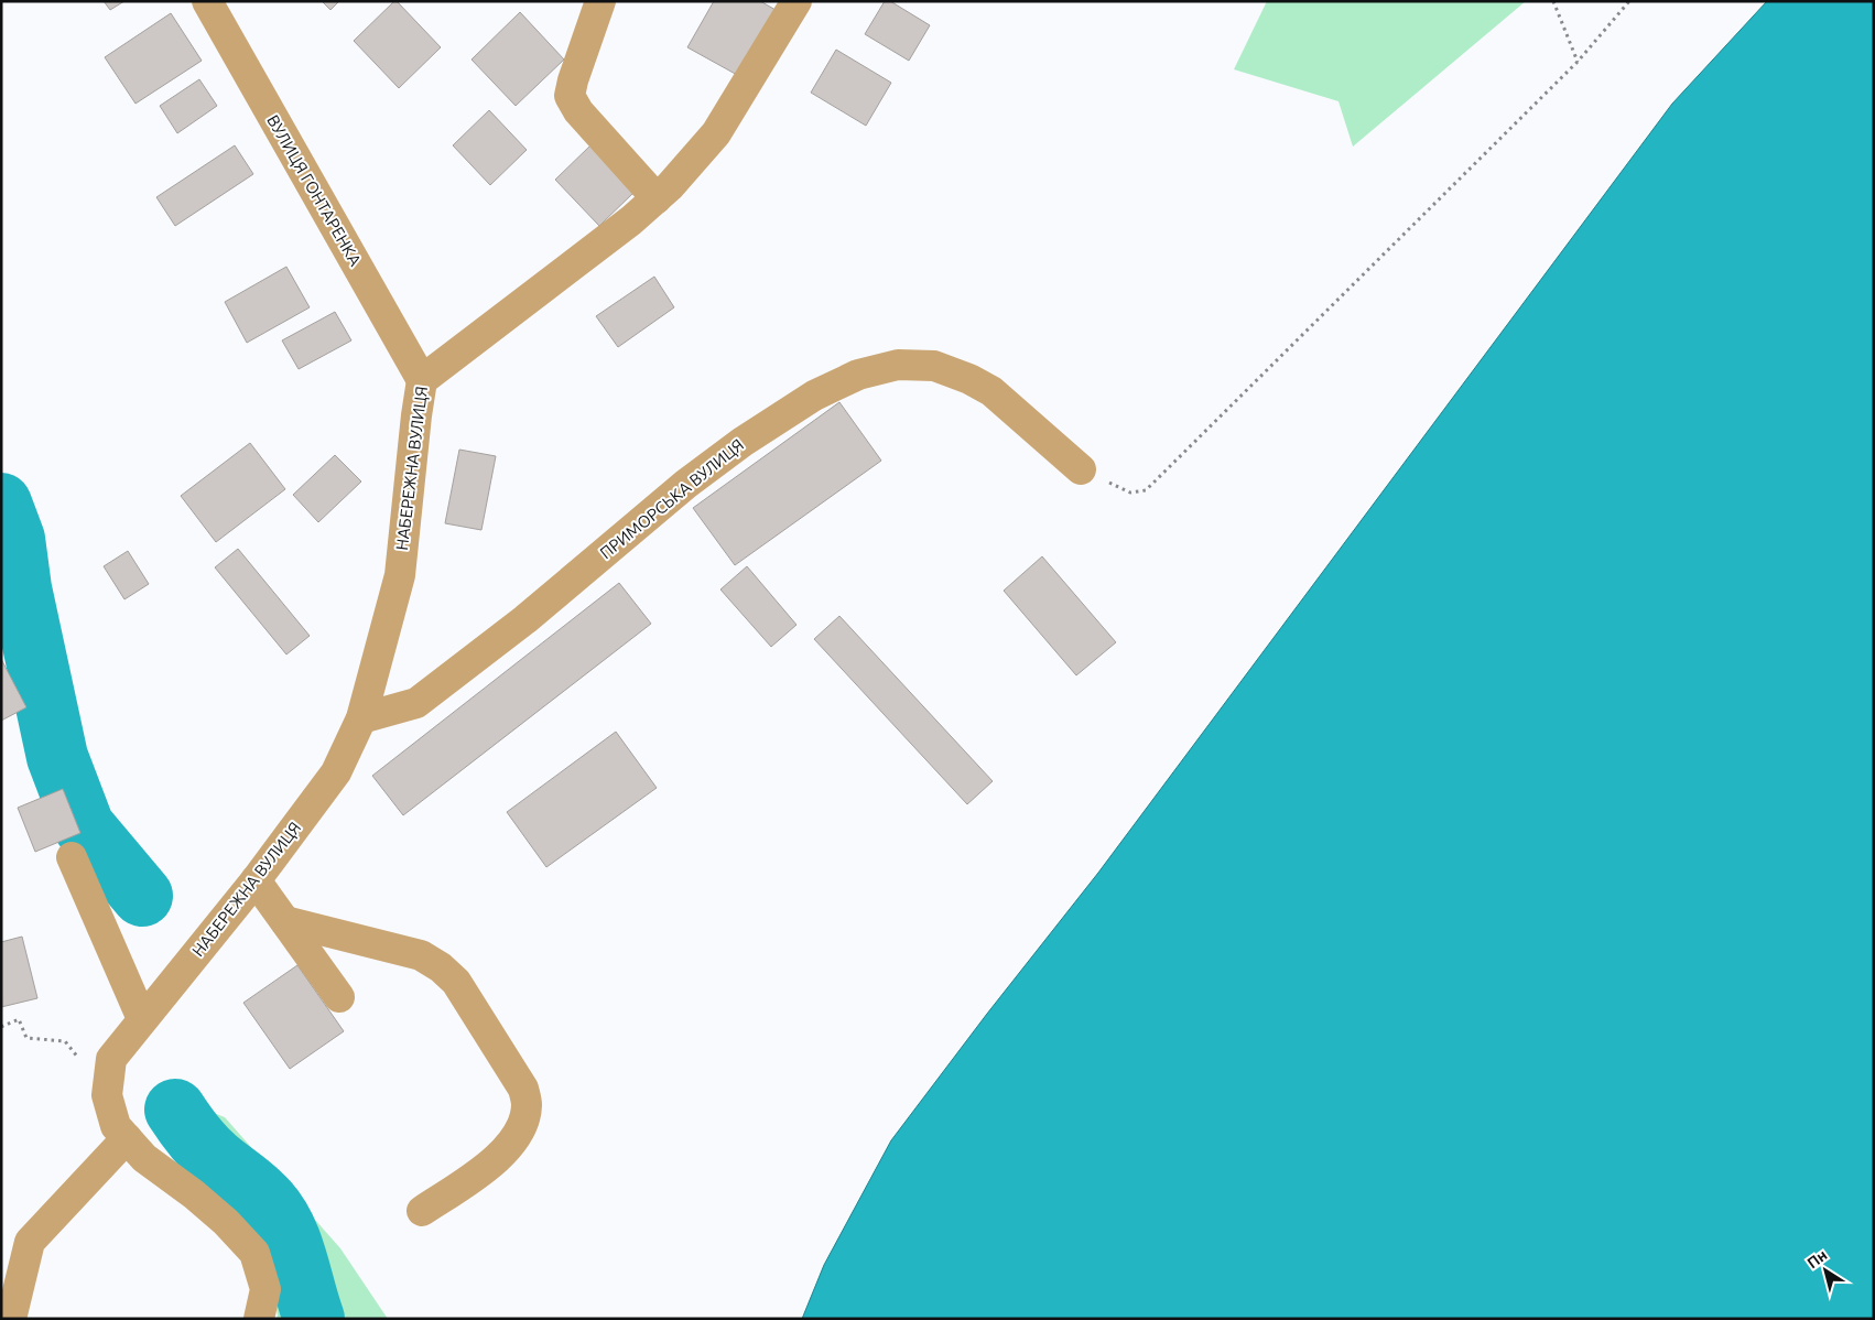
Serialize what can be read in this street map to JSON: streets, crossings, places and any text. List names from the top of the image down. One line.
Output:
{"streets":{"street":["ВУЛИЦЯ ГОНТАРЕНКА","НАБЕРЕЖНА ВУЛИЦЯ","ПРИМОРСЬКА ВУЛИЦЯ"]},"crossings":[["ВУЛИЦЯ ГОНТАРЕНКА","НАБЕРЕЖНА ВУЛИЦЯ"],["НАБЕРЕЖНА ВУЛИЦЯ","ПРИМОРСЬКА ВУЛИЦЯ"]],"north":"top left"}
